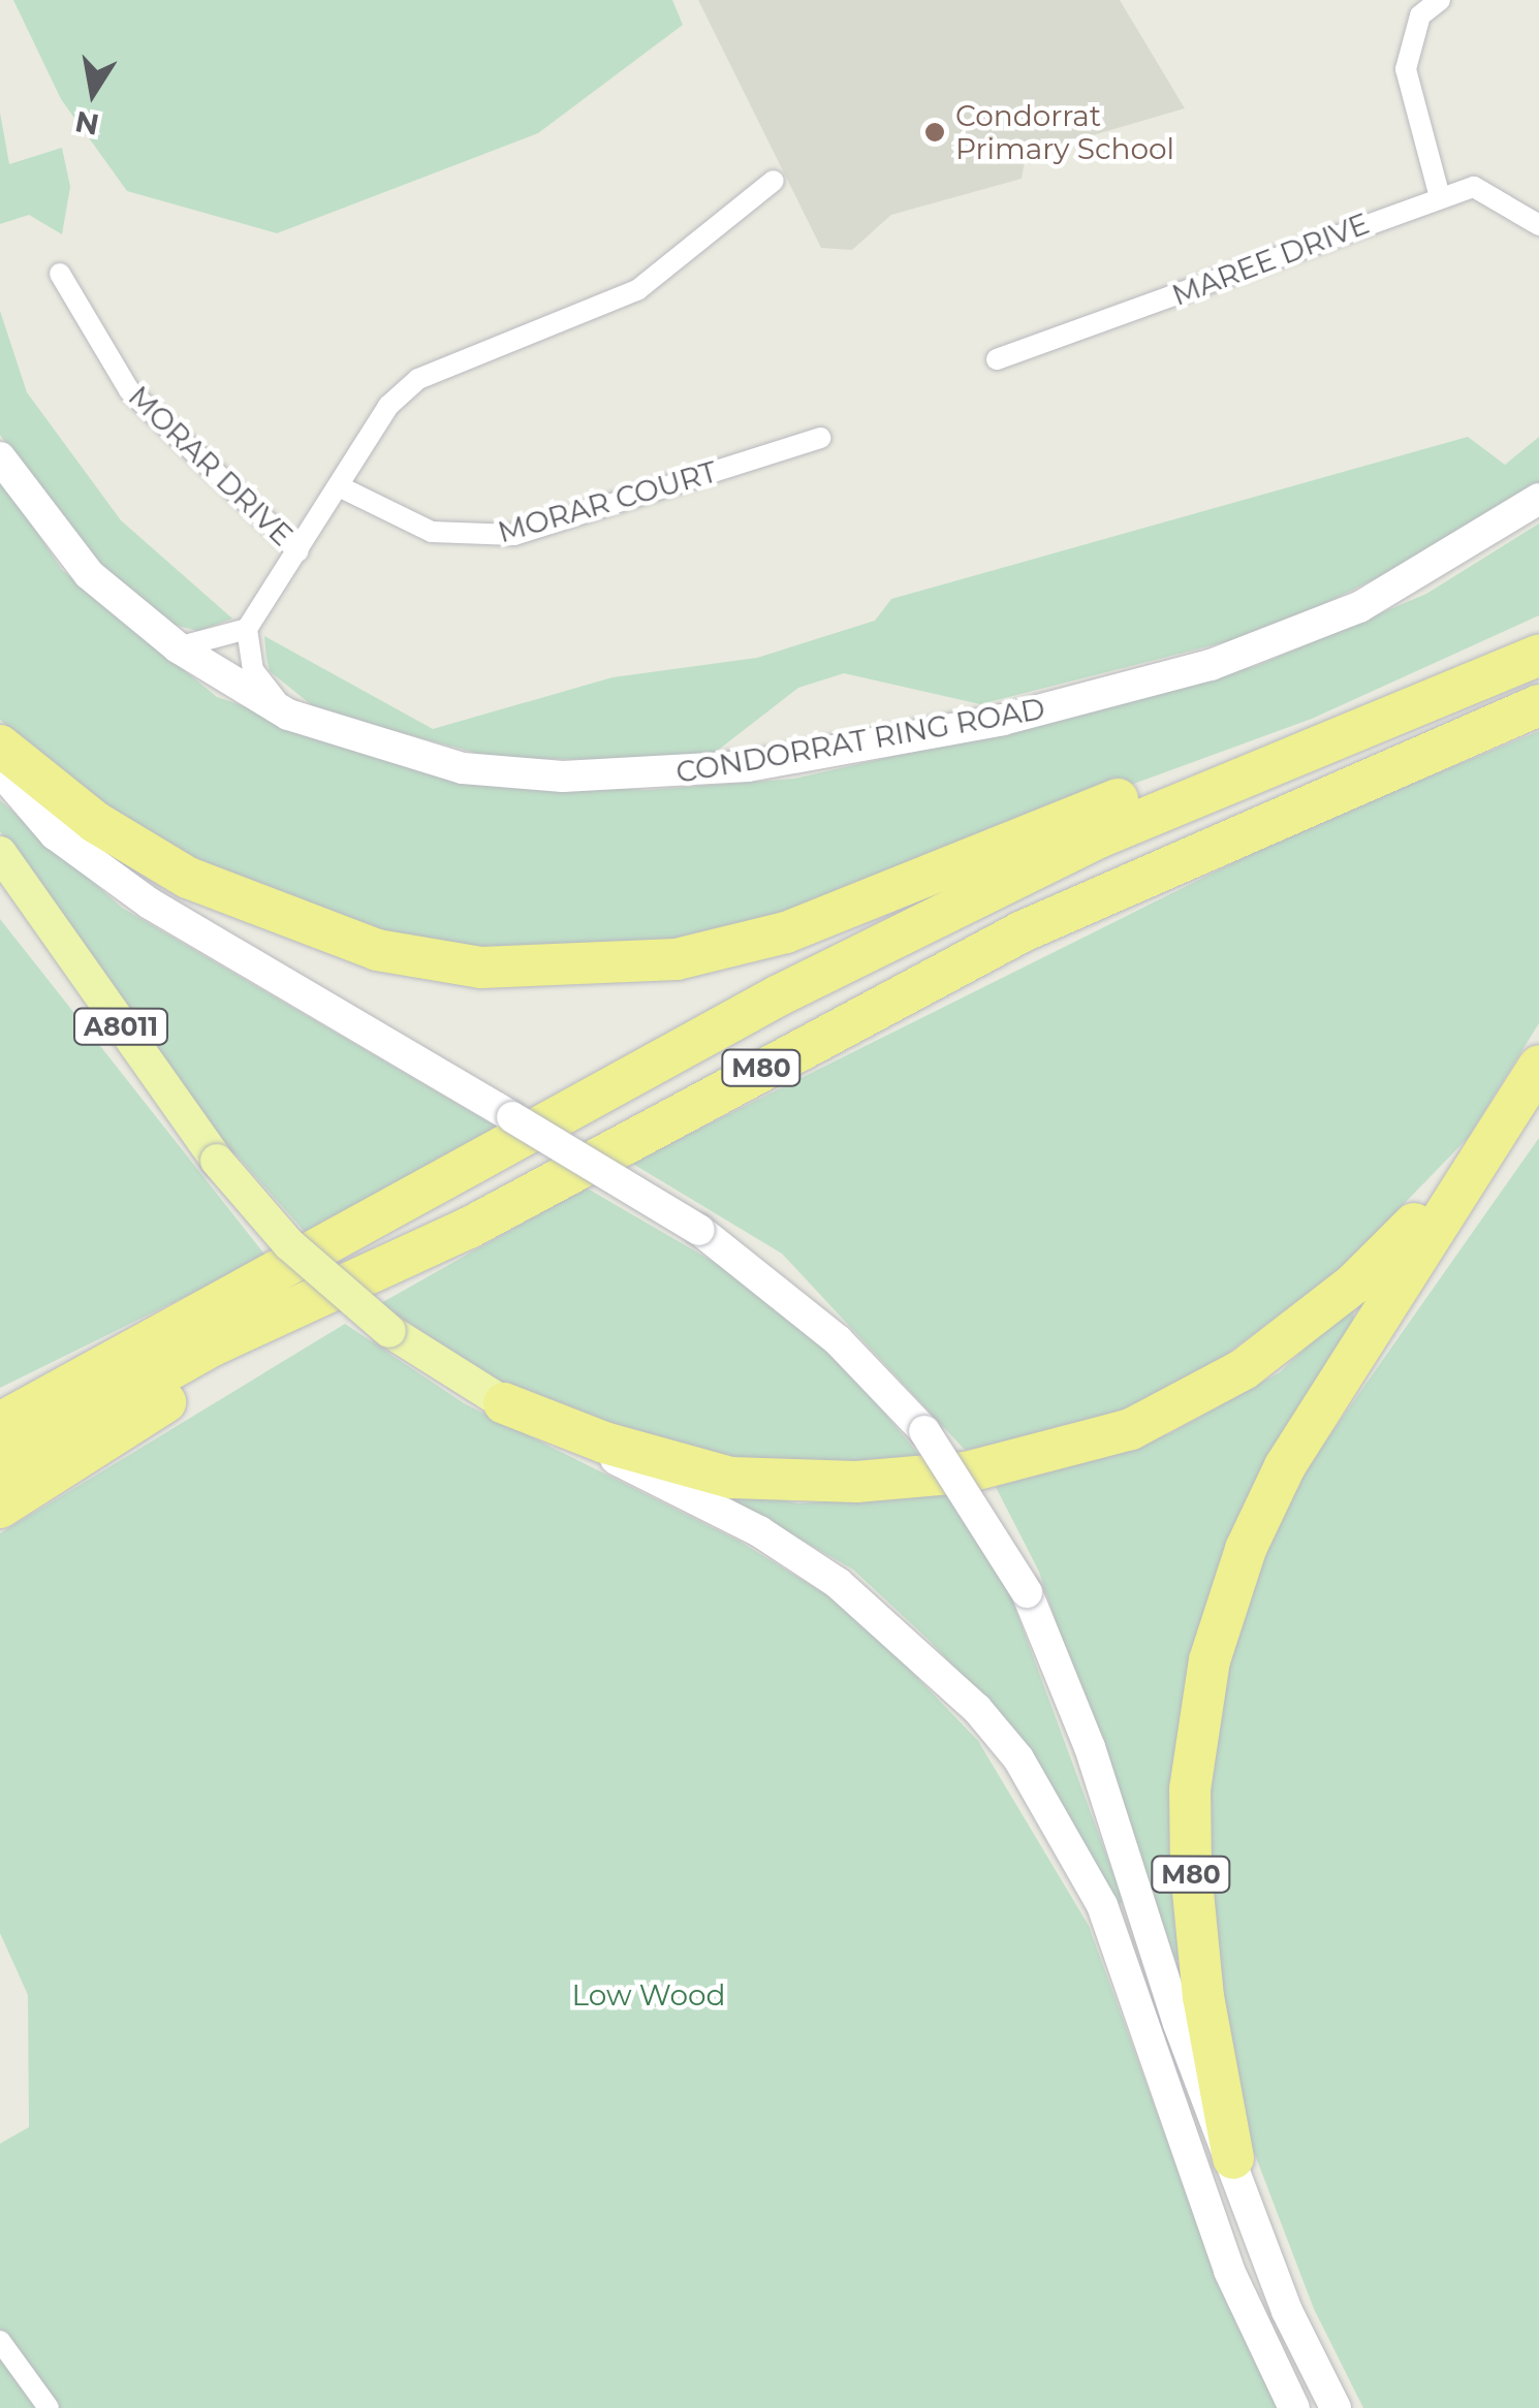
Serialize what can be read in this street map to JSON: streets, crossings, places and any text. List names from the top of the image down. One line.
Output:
{"streets":{"highway":["M80"],"main road":["CONDORRAT RING ROAD","A8011"],"street":["MAREE DRIVE","MORAR DRIVE","MORAR COURT"]},"crossings":[["MORAR DRIVE","MORAR COURT"],["A8011","M80"]],"parks":["Low Wood"],"places":["Condorrat Primary School"],"north":"bottom"}
